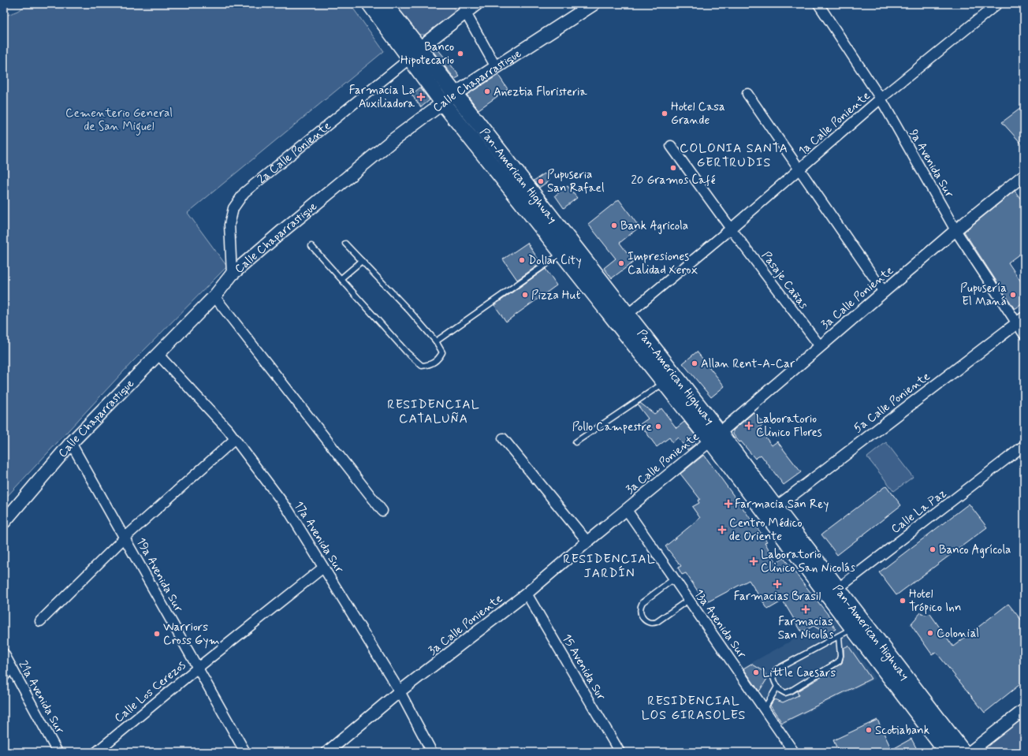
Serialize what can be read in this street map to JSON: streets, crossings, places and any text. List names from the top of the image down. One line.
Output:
{"streets":{"highway":["Pan-American Highway"],"main road":["Calle Chaparrastique","2a Calle Poniente"],"street":["1a Calle Poniente","9a Avenida Sur","Pasaje Cañas","3a Calle Poniente","5a Calle Poniente","Calle La Paz","17a Avenida Sur","19a Avenida Sur","13a Avenida Sur","15 Avenida Sur","Calle Los Cerezos","21a Avenida Sur"]},"crossings":[["Calle Chaparrastique","2a Calle Poniente"],["Calle Chaparrastique","Pan-American Highway"],["Calle Chaparrastique","17a Avenida Sur"],["Calle Chaparrastique","19a Avenida Sur"],["1a Calle Poniente","9a Avenida Sur"],["1a Calle Poniente","Pan-American Highway"],["1a Calle Poniente","Pasaje Cañas"],["2a Calle Poniente","Pan-American Highway"],["9a Avenida Sur","3a Calle Poniente"],["9a Avenida Sur","5a Calle Poniente"],["Pan-American Highway","3a Calle Poniente"],["Pan-American Highway","5a Calle Poniente"],["Pan-American Highway","Calle La Paz"],["Pasaje Cañas","3a Calle Poniente"],["3a Calle Poniente","17a Avenida Sur"],["3a Calle Poniente","13a Avenida Sur"],["3a Calle Poniente","15 Avenida Sur"],["17a Avenida Sur","Calle Los Cerezos"],["19a Avenida Sur","Calle Los Cerezos"]],"districts":["COLONIA SANTA GERTRUDIS","RESIDENCIAL CATALUÑA","RESIDENCIAL JARDÍN","RESIDENCIAL LOS GIRASOLES"],"parks":["Cementerio General de San Miguel"],"places":{"other":["Banco Hipotecario","Aneztia Floristeria","Hotel Casa Grande","20 Gramos Café","Pupuseria San Rafael","Bank Agricola","Dollar City","Impresiones Calidad Xerox","Pizza Hut","Pupusería El Maná","Allan Rent-A-Car","Pollo Campestre","Banco Agrícola","Hotel Trópico Inn","Colonial","Warriors Cross Gym","Little Caesars","Scotiabank"],"health":["Farmacia La Auxiliadora","Laboratorio Clinico Flores","Farmacia San Rey","Centro Médico de Oriente","Laboratorio Clinico San Nicolás","Farmacias Brasil","Farmacias San Nicolás"]}}
